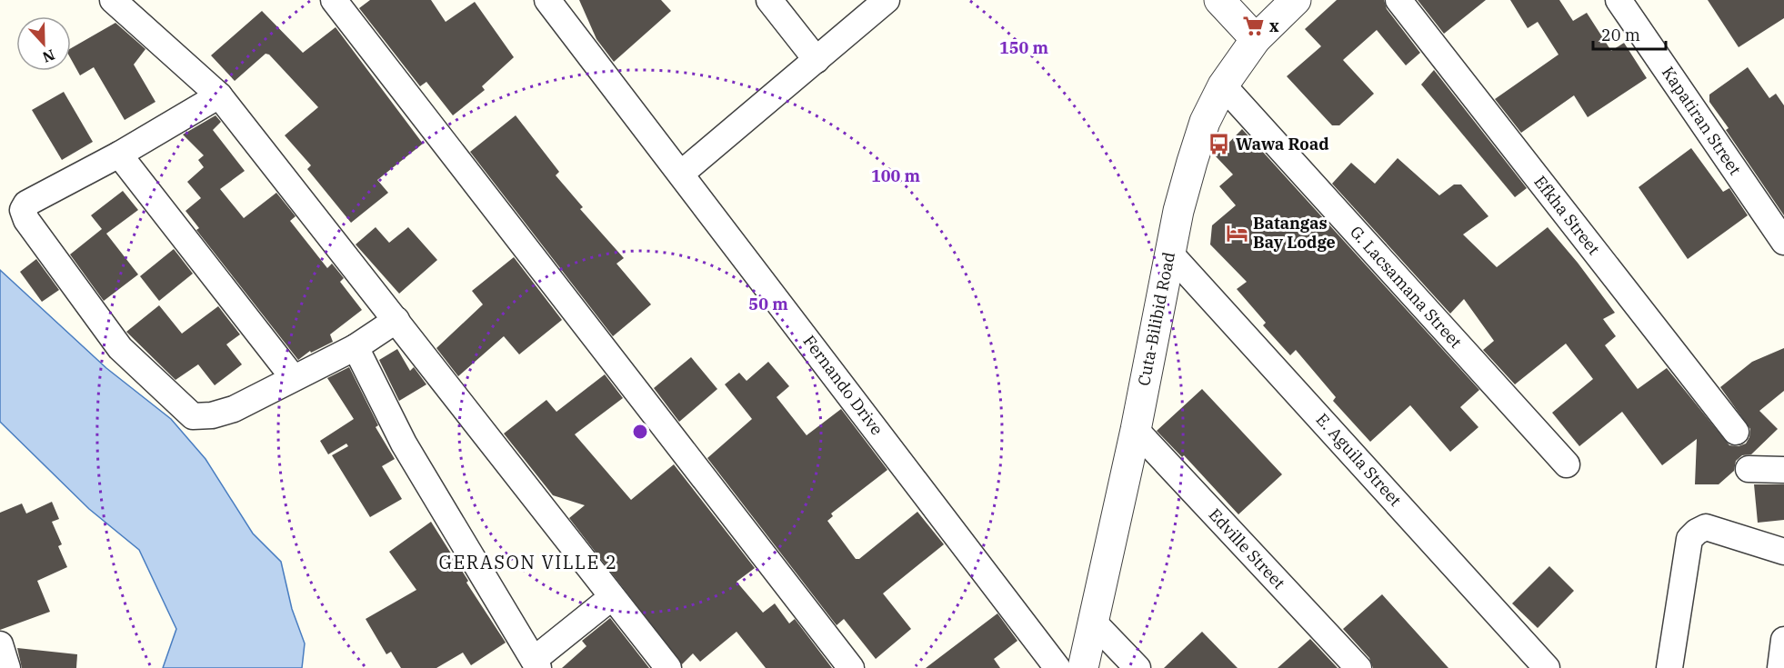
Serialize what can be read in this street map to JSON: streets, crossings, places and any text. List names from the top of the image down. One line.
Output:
{"streets":{"street":["Kapatiran Street","Efkha Street","G. Lacsamana Street","Cuta-Bilibid Road","Fernando Drive","E. Aguila Street","Edville Street"]},"crossings":[["G. Lacsamana Street","Cuta-Bilibid Road"],["Cuta-Bilibid Road","E. Aguila Street"],["Cuta-Bilibid Road","Edville Street"]],"districts":["GERASON VILLE 2"],"places":{"supermarket":["x"],"bus stop":["Wawa Road"],"hotel":["Batangas Bay Lodge"]},"scale_bar":"20 m","north":"bottom","rings":["150 m","100 m","50 m"]}
